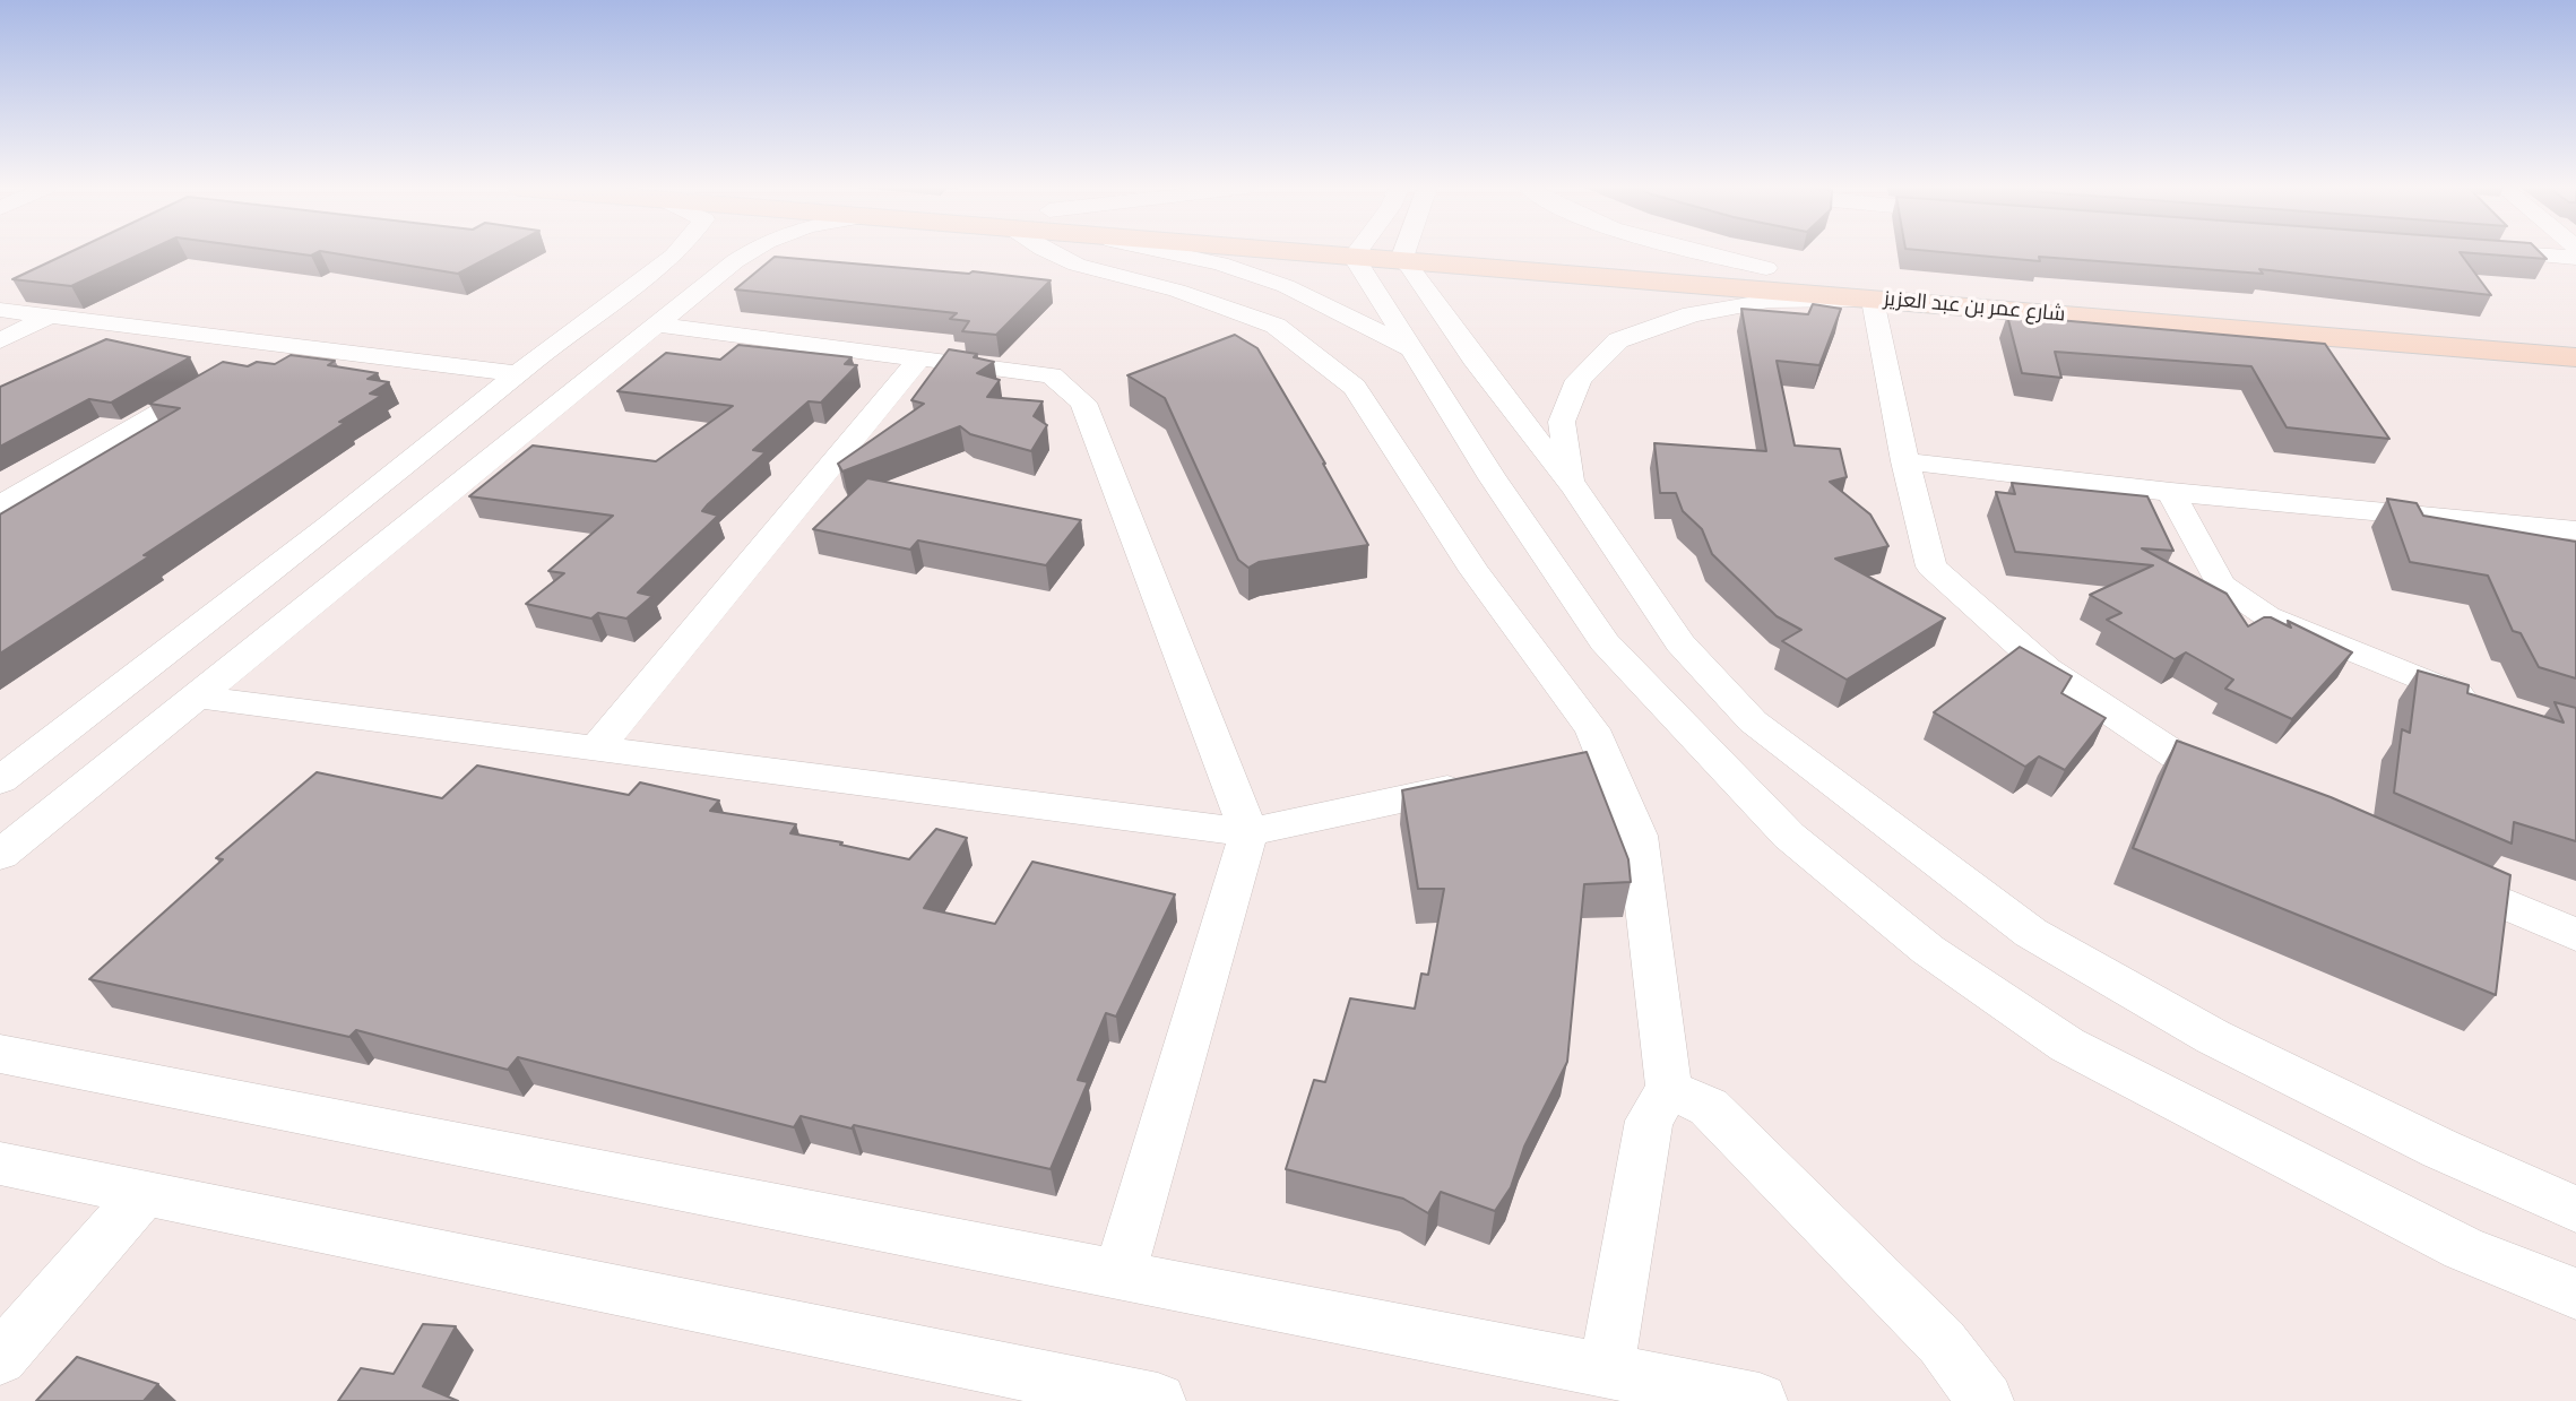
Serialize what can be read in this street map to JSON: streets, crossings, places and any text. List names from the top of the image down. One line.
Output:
{"streets":{"main road":["شارع عمر بن عبد العزيز"]}}
